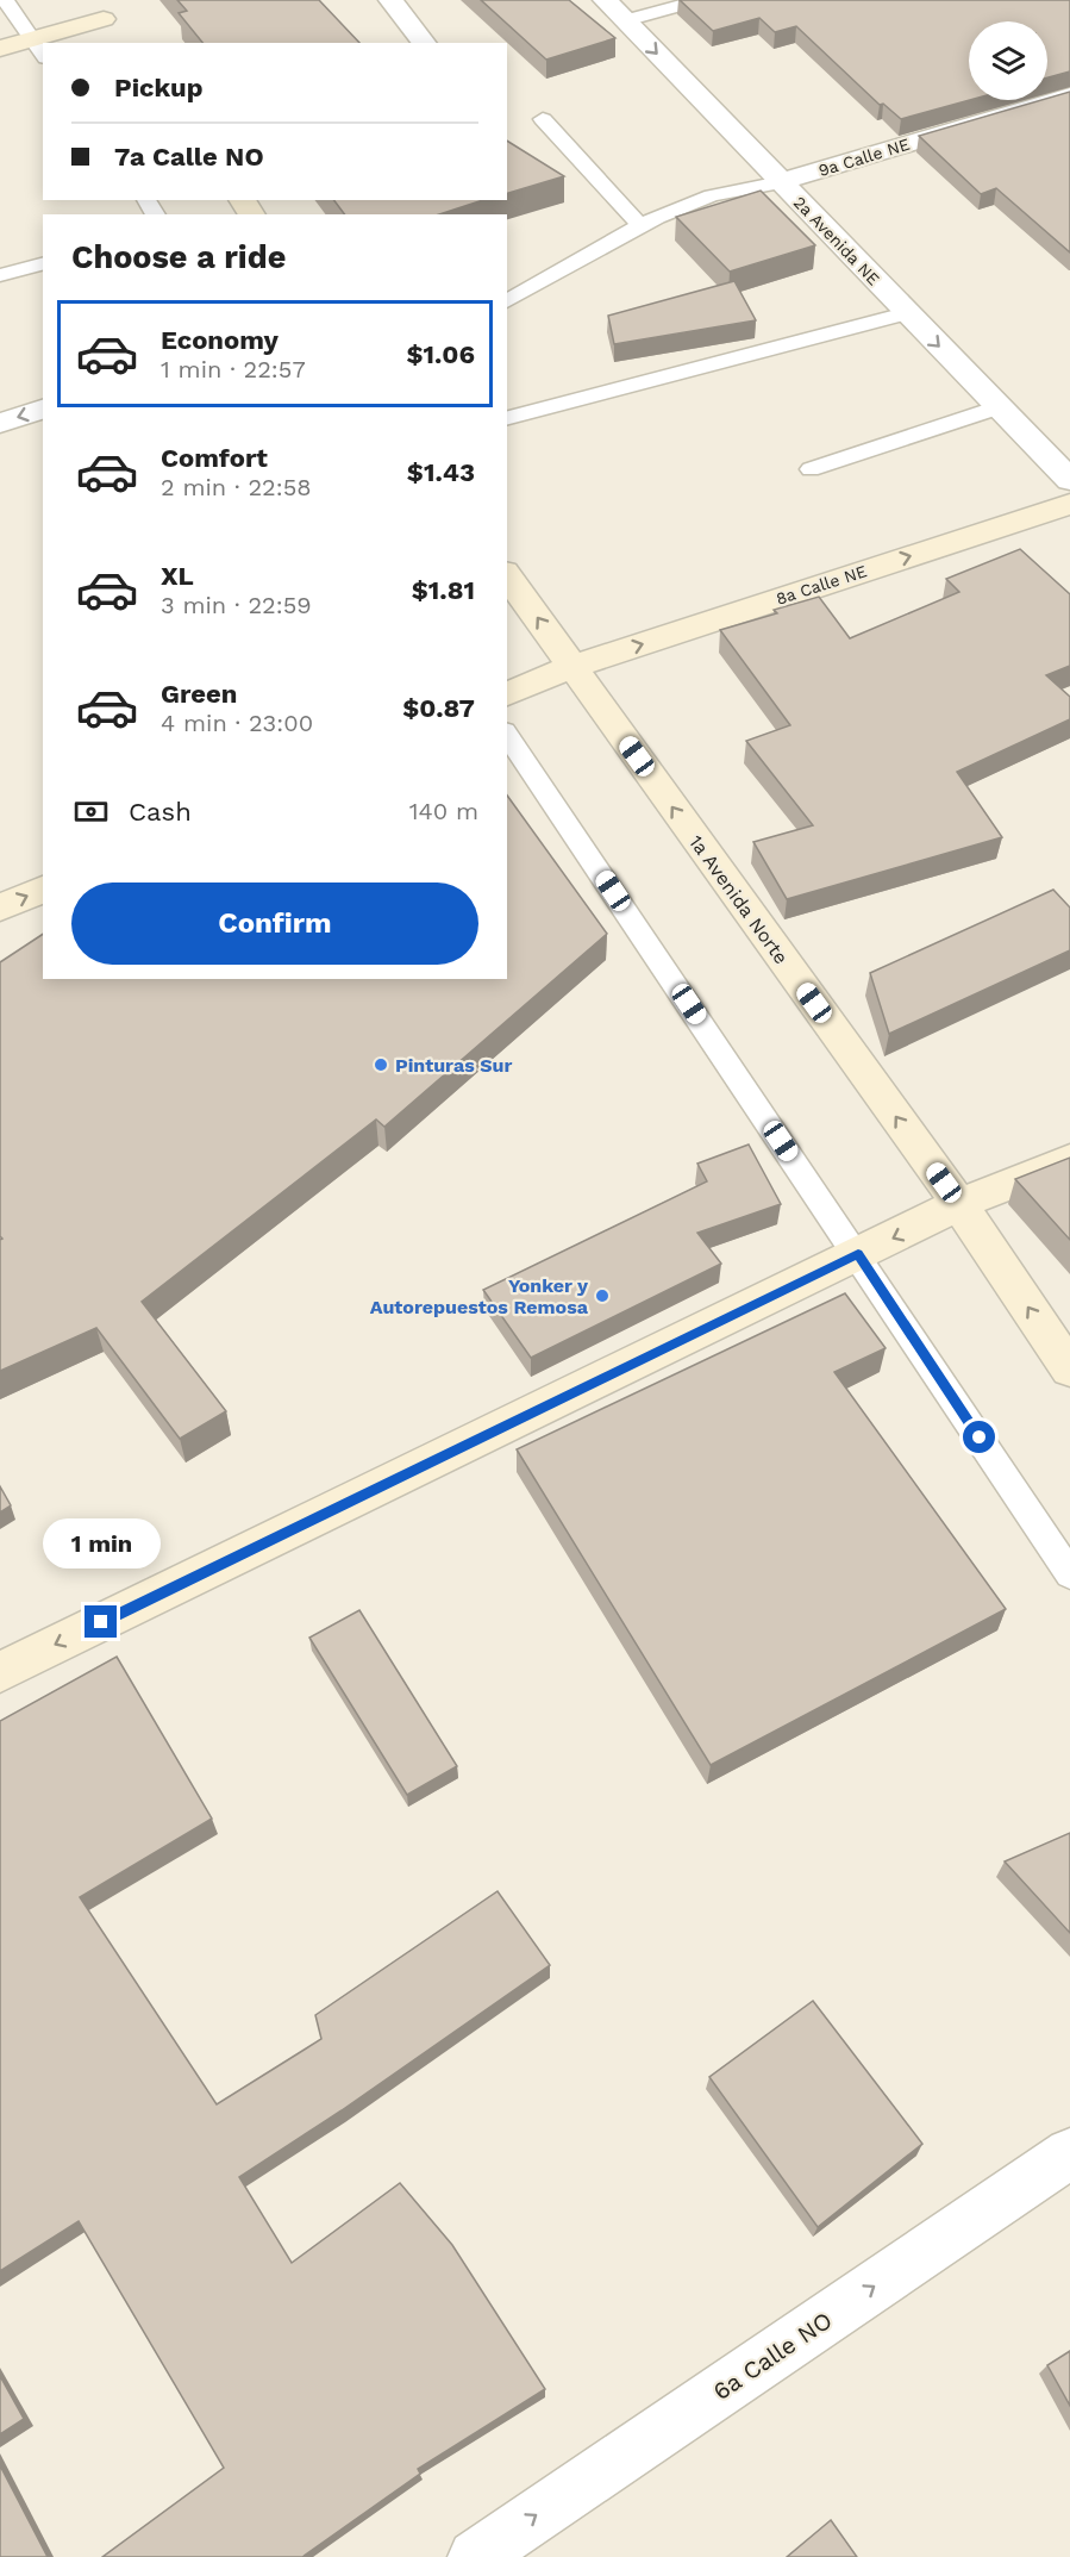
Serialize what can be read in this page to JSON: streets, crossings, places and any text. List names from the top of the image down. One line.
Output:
{"streets":{"street":["9a Calle NE","2a Avenida NE","8a Calle NE","1a Avenida Norte","6a Calle NO"]},"crossings":[["9a Calle NE","2a Avenida NE"],["8a Calle NE","1a Avenida Norte"]],"one_way":["2a Avenida NE","8a Calle NE","1a Avenida Norte","6a Calle NO"],"places":["Pinturas Sur","Yonker y Autorepuestos Remosa"],"page":{"banner":["Pickup","7a Calle NO"],"heading":"Choose a ride","list":[{"name":"Economy","note":"1 min · 22:57","value":"$1.06"},{"name":"Comfort","note":"2 min · 22:58","value":"$1.43"},{"name":"XL","note":"3 min · 22:59","value":"$1.81"},{"name":"Green","note":"4 min · 23:00","value":"$0.87"}],"pay":["Cash","140 m"],"buttons":"Confirm","bubble":"1 min"}}
